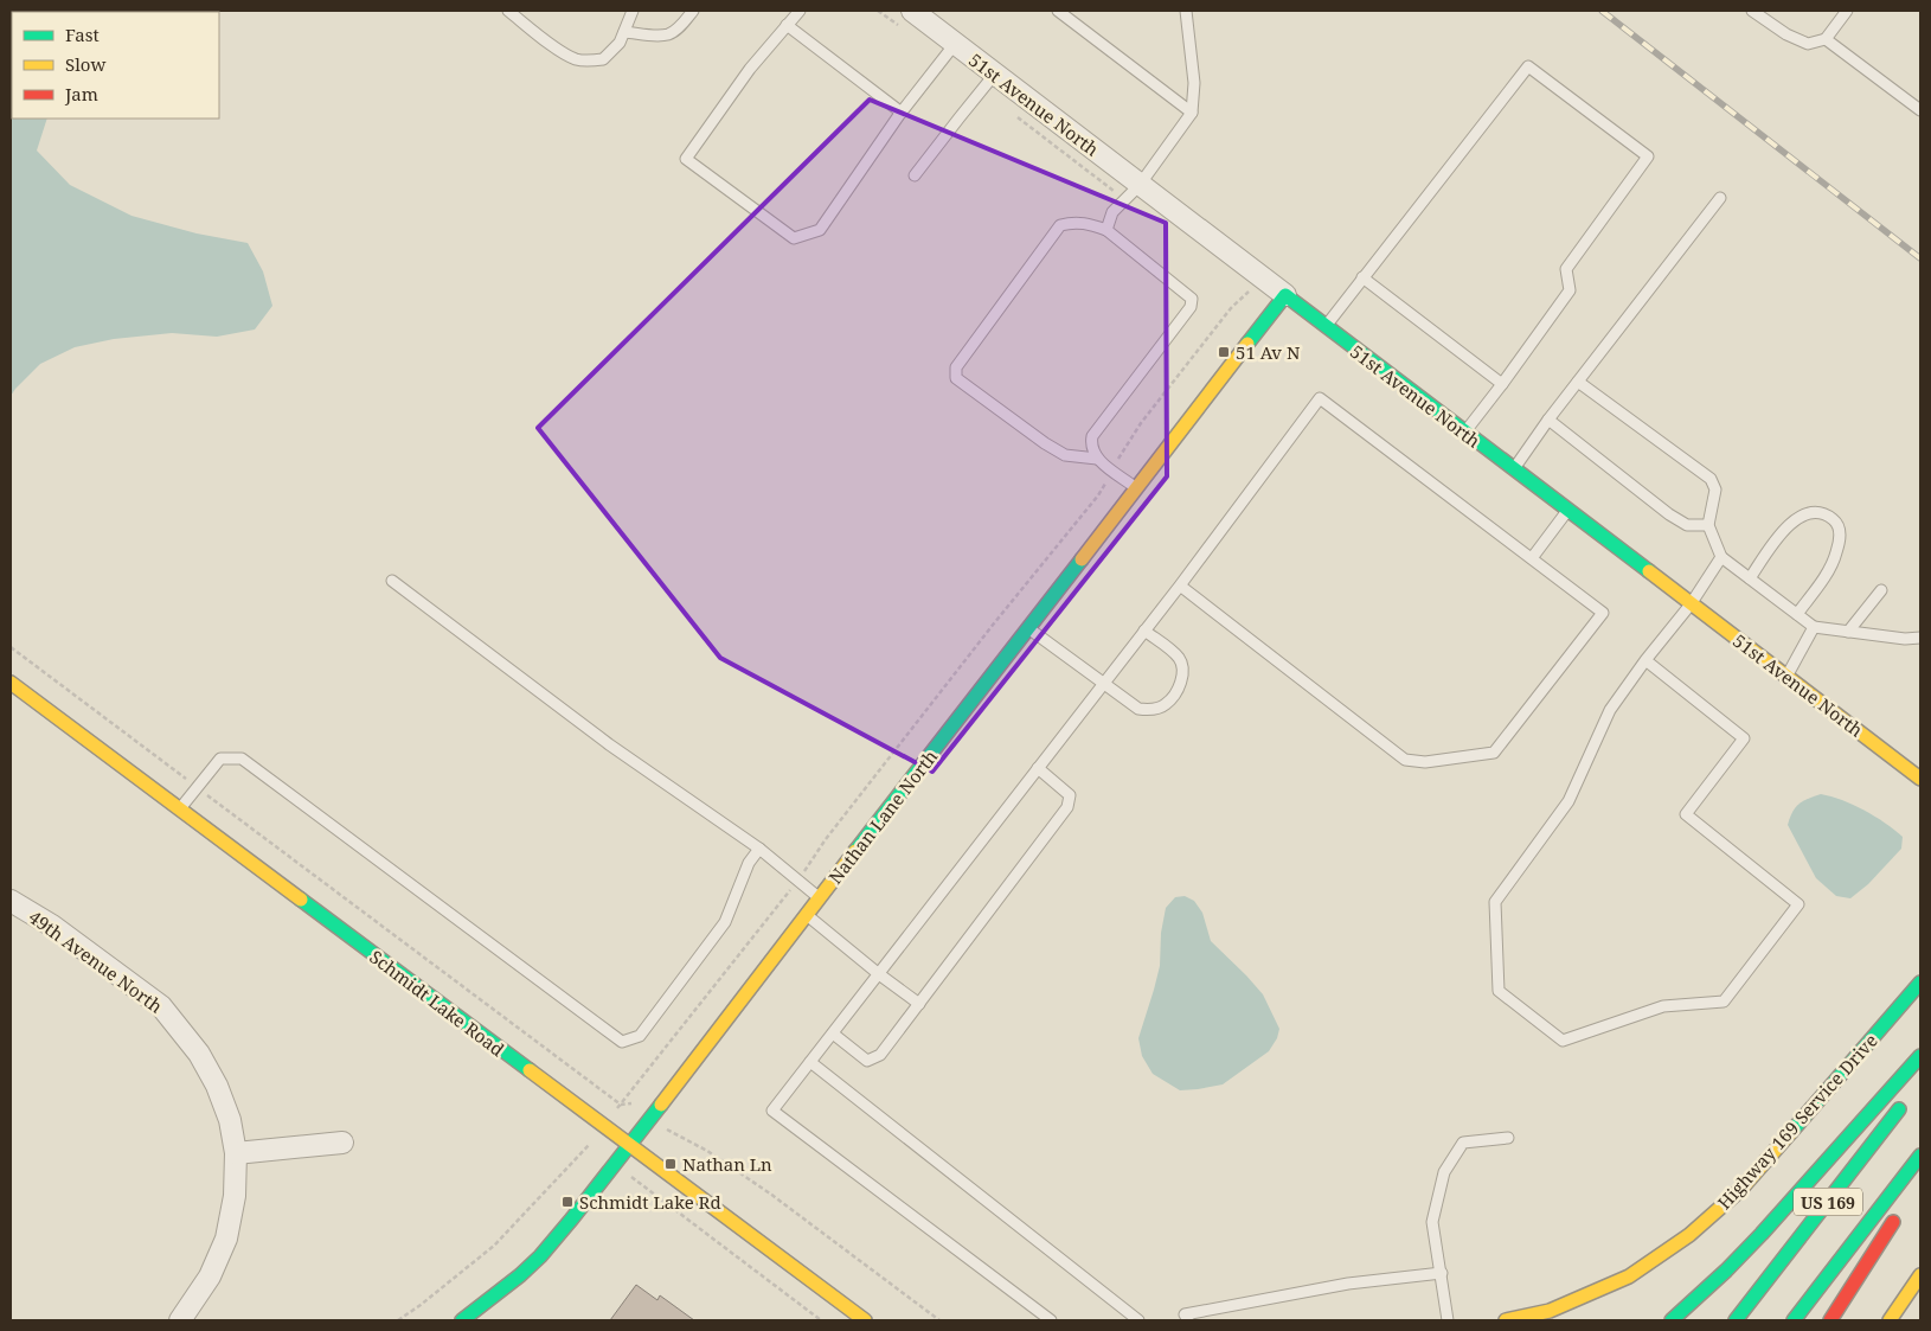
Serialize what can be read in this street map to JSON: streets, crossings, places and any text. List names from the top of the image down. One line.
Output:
{"streets":{"main road":["51st Avenue North","Nathan Lane North","Schmidt Lake Road","Highway 169 Service Drive","US 169"],"street":["49th Avenue North"]},"crossings":[["51st Avenue North","Nathan Lane North"],["Nathan Lane North","Schmidt Lake Road"]],"places":{"transit":["51 Av N","Nathan Ln","Schmidt Lake Rd"]},"legend":["Fast","Slow","Jam"]}
